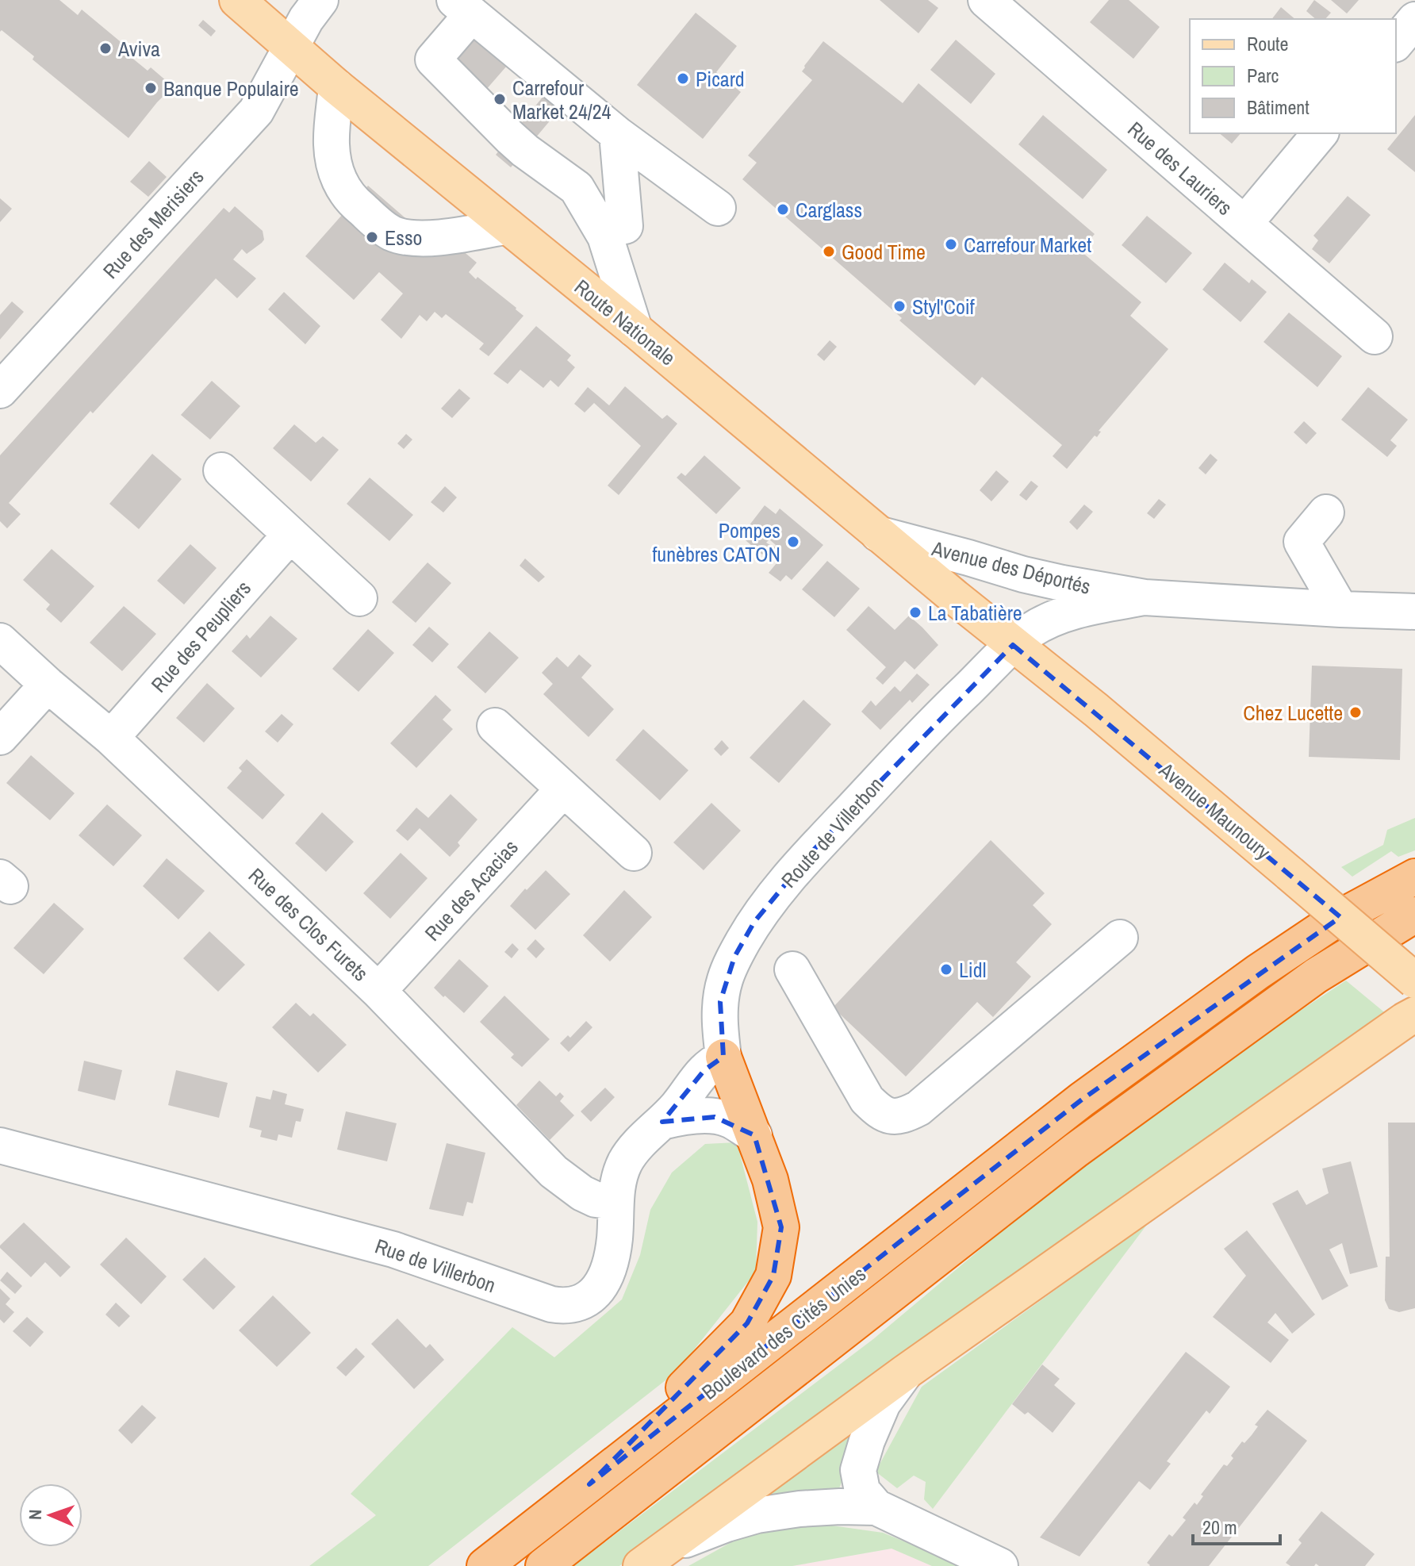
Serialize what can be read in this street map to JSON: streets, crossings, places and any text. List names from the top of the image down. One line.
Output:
{"streets":{"highway":["Boulevard des Cités Unies"],"main road":["Route Nationale","Avenue Maunoury"],"street":["Rue des Lauriers","Rue des Merisiers","Avenue des Déportés","Rue des Peupliers","Route de Villerbon","Rue des Acacias","Rue des Clos Furets","Rue de Villerbon"]},"crossings":[["Rue des Merisiers","Route Nationale"],["Route Nationale","Avenue des Déportés"],["Route Nationale","Avenue Maunoury"],["Route Nationale","Route de Villerbon"],["Avenue des Déportés","Avenue Maunoury"],["Avenue des Déportés","Route de Villerbon"],["Rue des Peupliers","Rue des Clos Furets"],["Avenue Maunoury","Route de Villerbon"],["Route de Villerbon","Rue de Villerbon"],["Rue des Acacias","Rue des Clos Furets"],["Rue des Clos Furets","Rue de Villerbon"]],"places":["Aviva","Picard","Banque Populaire","Carrefour Market 24/24","Carglass","Esso","Carrefour Market","Good Time","Styl'Coif","Pompes funèbres CATON","La Tabatière","Chez Lucette","Lidl"],"legend":["Route","Parc","Bâtiment"],"scale_bar":"20 m","north":"left"}
